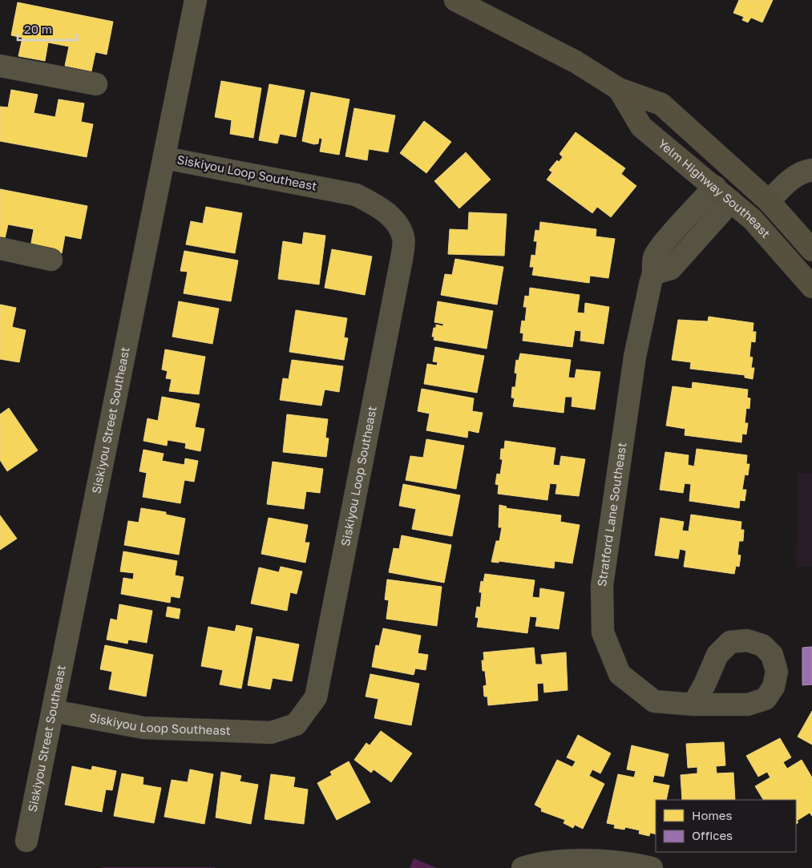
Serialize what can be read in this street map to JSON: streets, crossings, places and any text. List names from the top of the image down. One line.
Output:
{"streets":{"main road":["Yelm Highway Southeast"],"street":["Siskiyou Loop Southeast","Siskiyou Street Southeast","Stratford Lane Southeast"]},"crossings":[["Siskiyou Loop Southeast","Siskiyou Street Southeast"],["Yelm Highway Southeast","Stratford Lane Southeast"]],"legend":["Homes","Offices"],"scale_bar":"20 m"}
